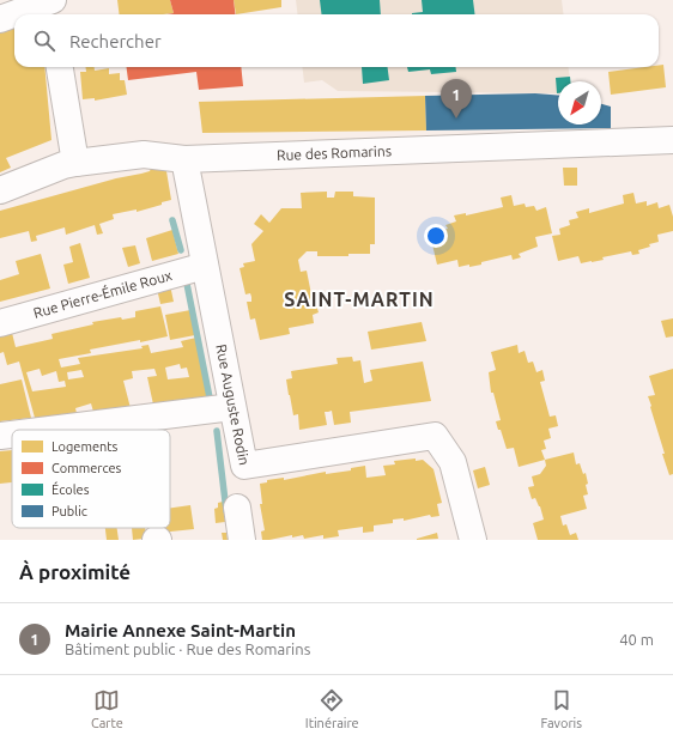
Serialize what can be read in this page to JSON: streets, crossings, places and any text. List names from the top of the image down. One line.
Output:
{"streets":{"street":["Rue des Romarins","Rue Pierre-Émile Roux","Rue Auguste Rodin"]},"crossings":[["Rue des Romarins","Rue Auguste Rodin"],["Rue Pierre-Émile Roux","Rue Auguste Rodin"]],"districts":["SAINT-MARTIN"],"legend":["Logements","Commerces","Écoles","Public"],"north":"bottom left","page":{"search":"Rechercher","pins":"1","heading":"À proximité","list":[{"mark":"1","name":"Mairie Annexe Saint-Martin","note":"Bâtiment public · Rue des Romarins","value":"40 m"}],"nav":["Carte","Itinéraire","Favoris"]}}
